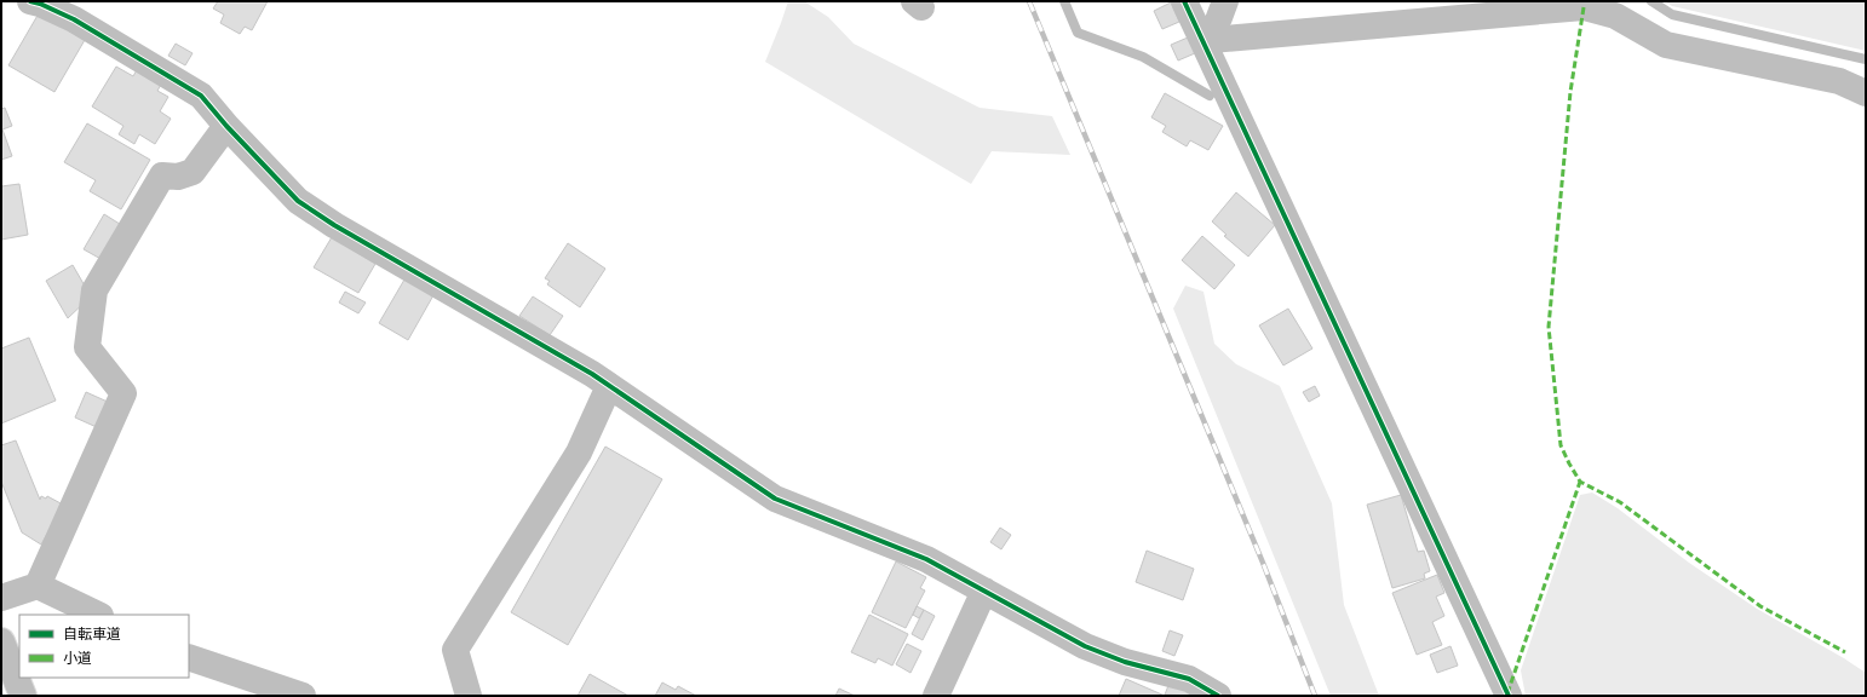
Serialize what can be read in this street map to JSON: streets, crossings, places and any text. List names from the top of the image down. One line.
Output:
{"legend":["自転車道","小道"]}
